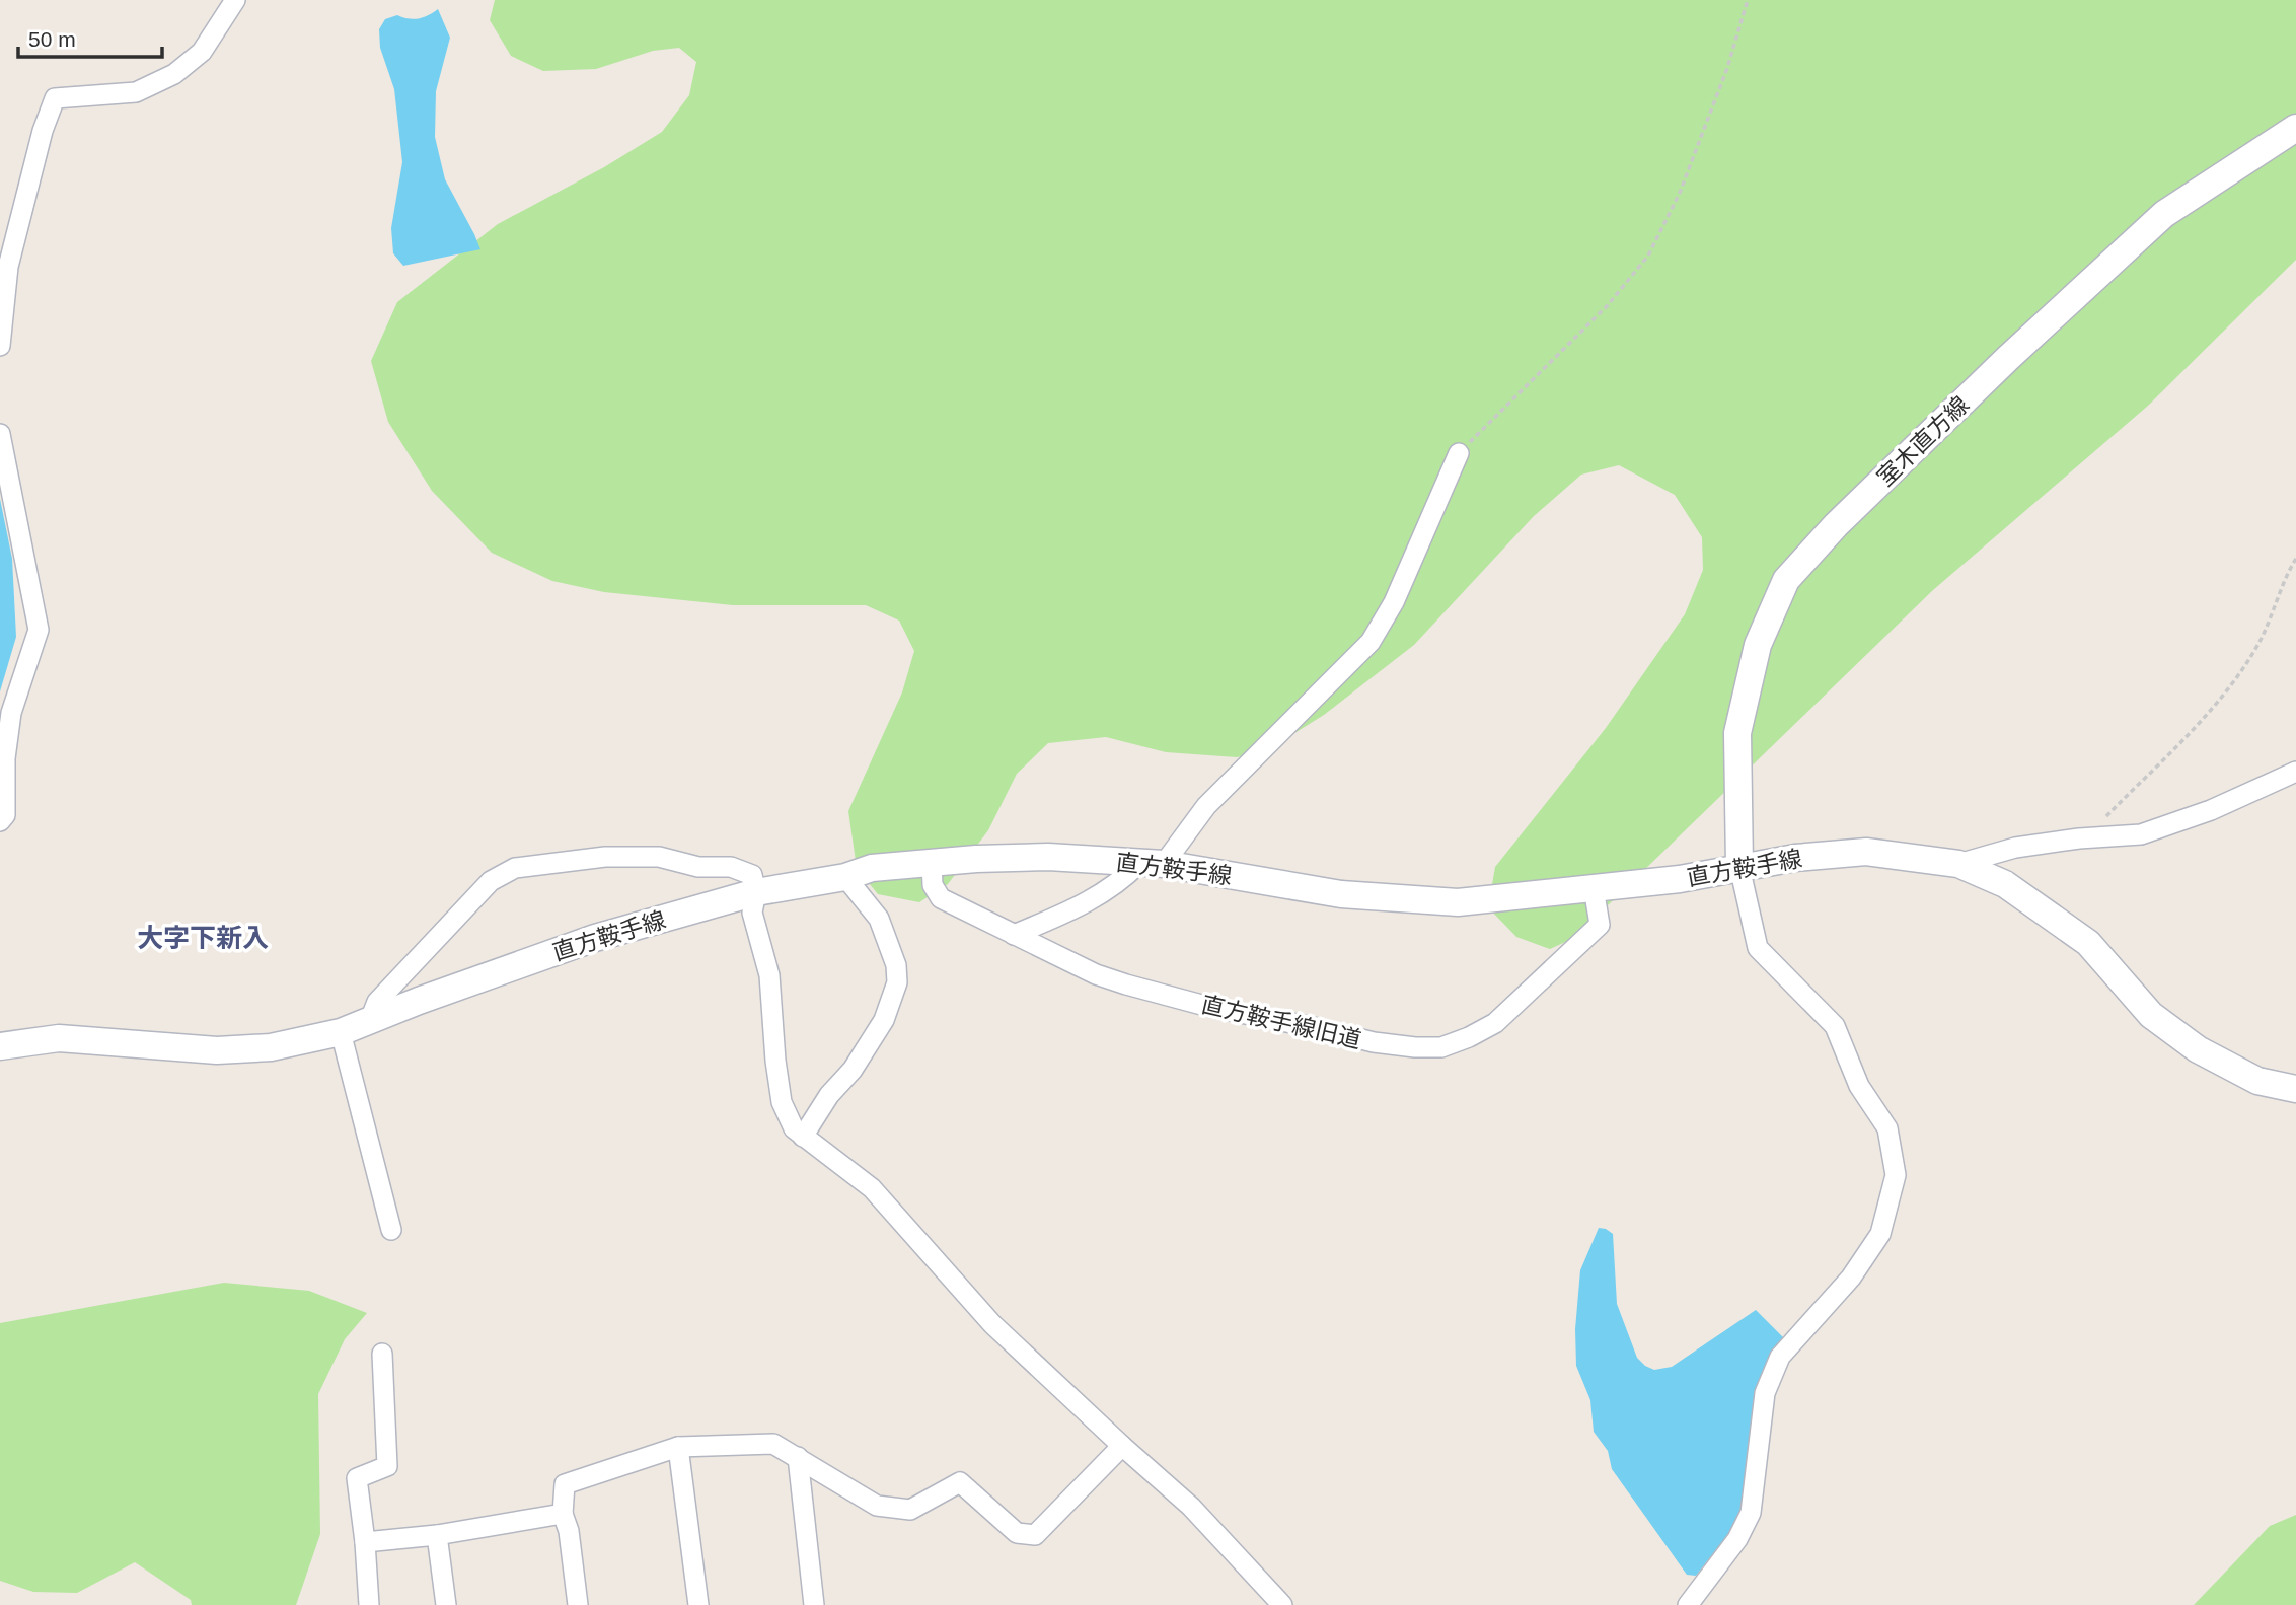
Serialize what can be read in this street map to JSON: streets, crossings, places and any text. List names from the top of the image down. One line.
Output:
{"streets":{"main road":["室木直方線","直方鞍手線"],"street":["直方鞍手線旧道"]},"crossings":[["室木直方線","直方鞍手線"],["直方鞍手線","直方鞍手線旧道"]],"districts":["大字下新入"],"scale_bar":"50 m"}
